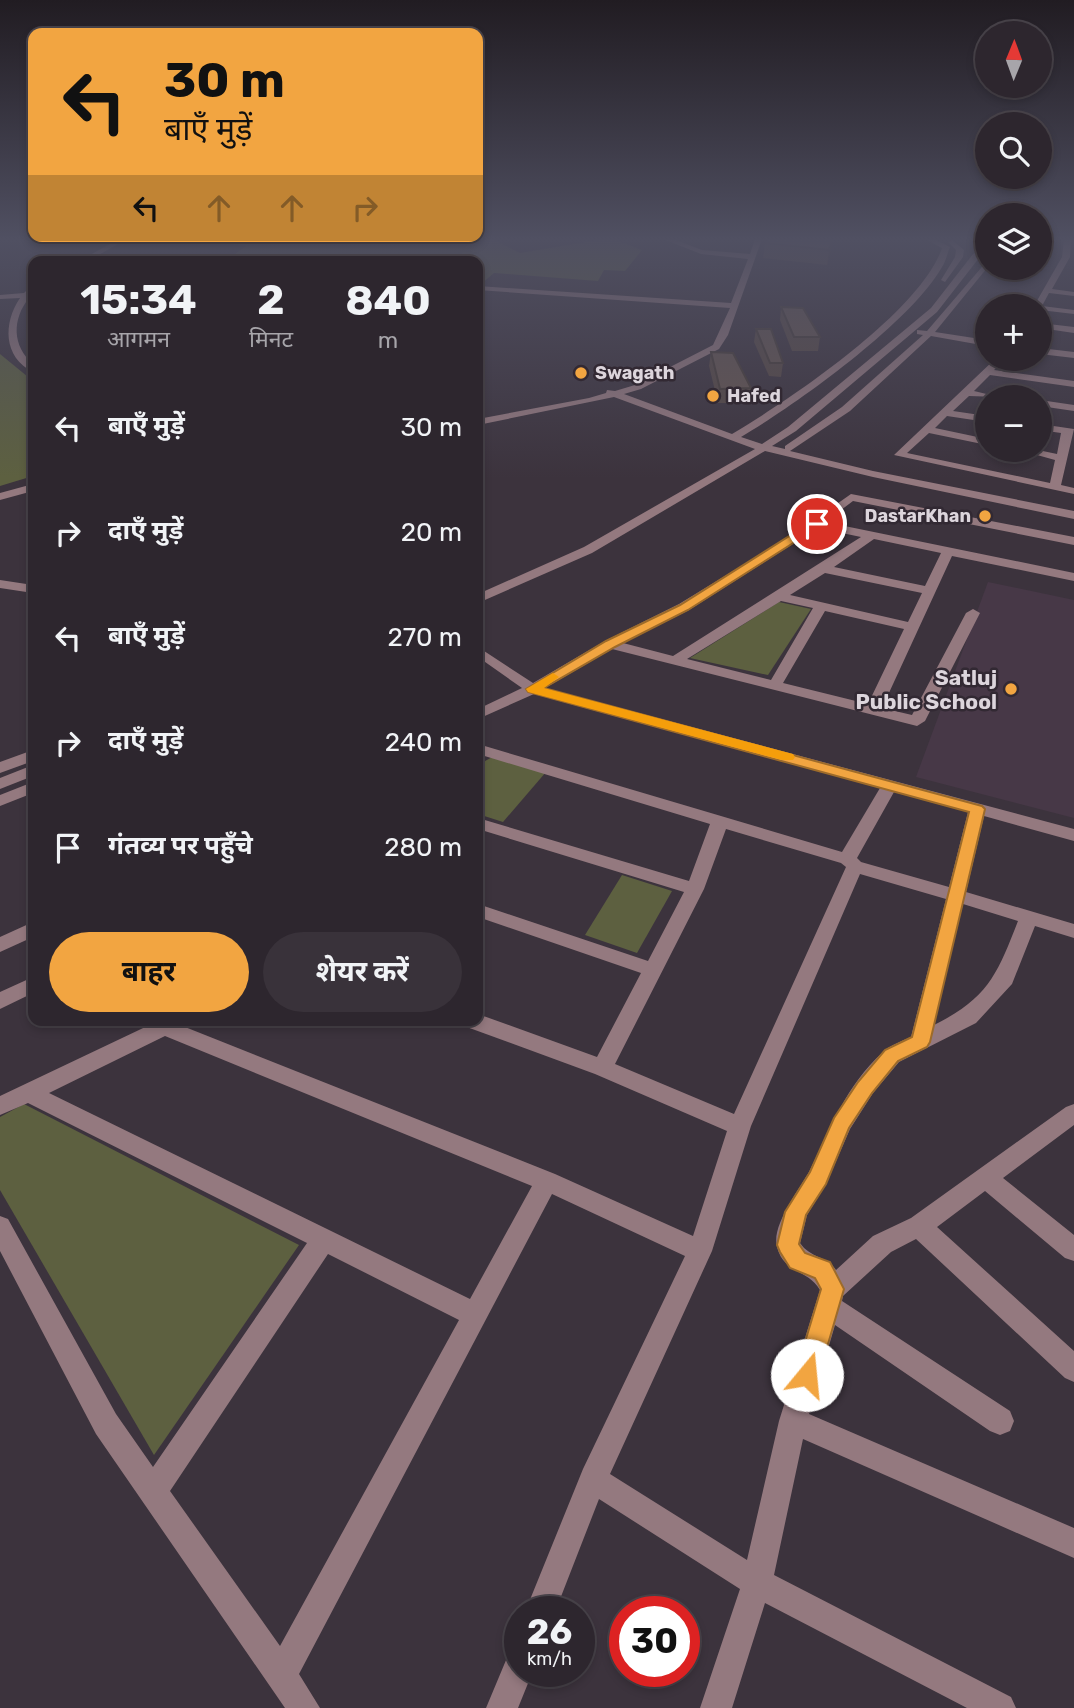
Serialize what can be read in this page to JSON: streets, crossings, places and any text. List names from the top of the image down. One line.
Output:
{"places":["Swagath","Hafed","DastarKhan","Satluj Public School"],"north":"top","page":{"map_buttons":["+","−"],"turn":["30 m","बाएँ मुड़ें"],"eta":["15:34","आगमन","2","मिनट","840","m"],"list":[{"name":"बाएँ मुड़ें","value":"30 m"},{"name":"दाएँ मुड़ें","value":"20 m"},{"name":"बाएँ मुड़ें","value":"270 m"},{"name":"दाएँ मुड़ें","value":"240 m"},{"name":"गंतव्य पर पहुँचे","value":"280 m"}],"buttons":["बाहर","शेयर करें"],"speed":"26 km/h","limit":"30"}}
